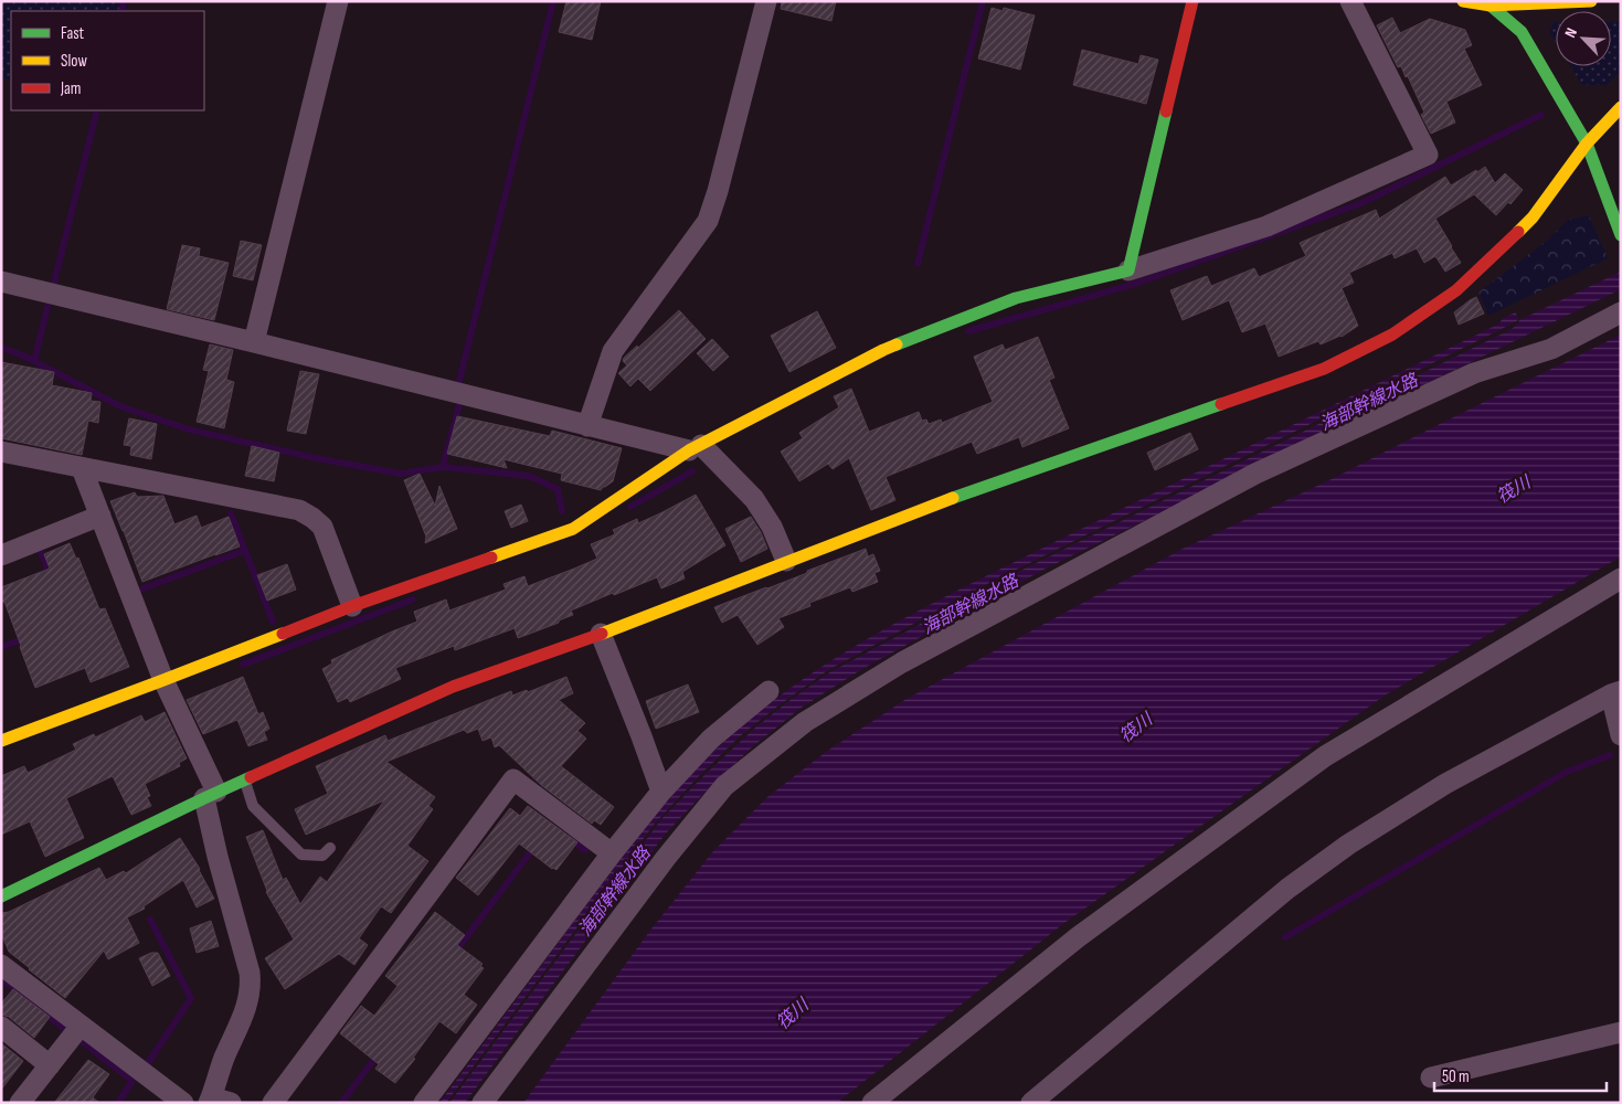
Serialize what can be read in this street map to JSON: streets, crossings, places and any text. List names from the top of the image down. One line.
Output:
{"water":["海部幹線水路","筏川"],"legend":["Fast","Slow","Jam"],"scale_bar":"50 m","north":"top left"}
